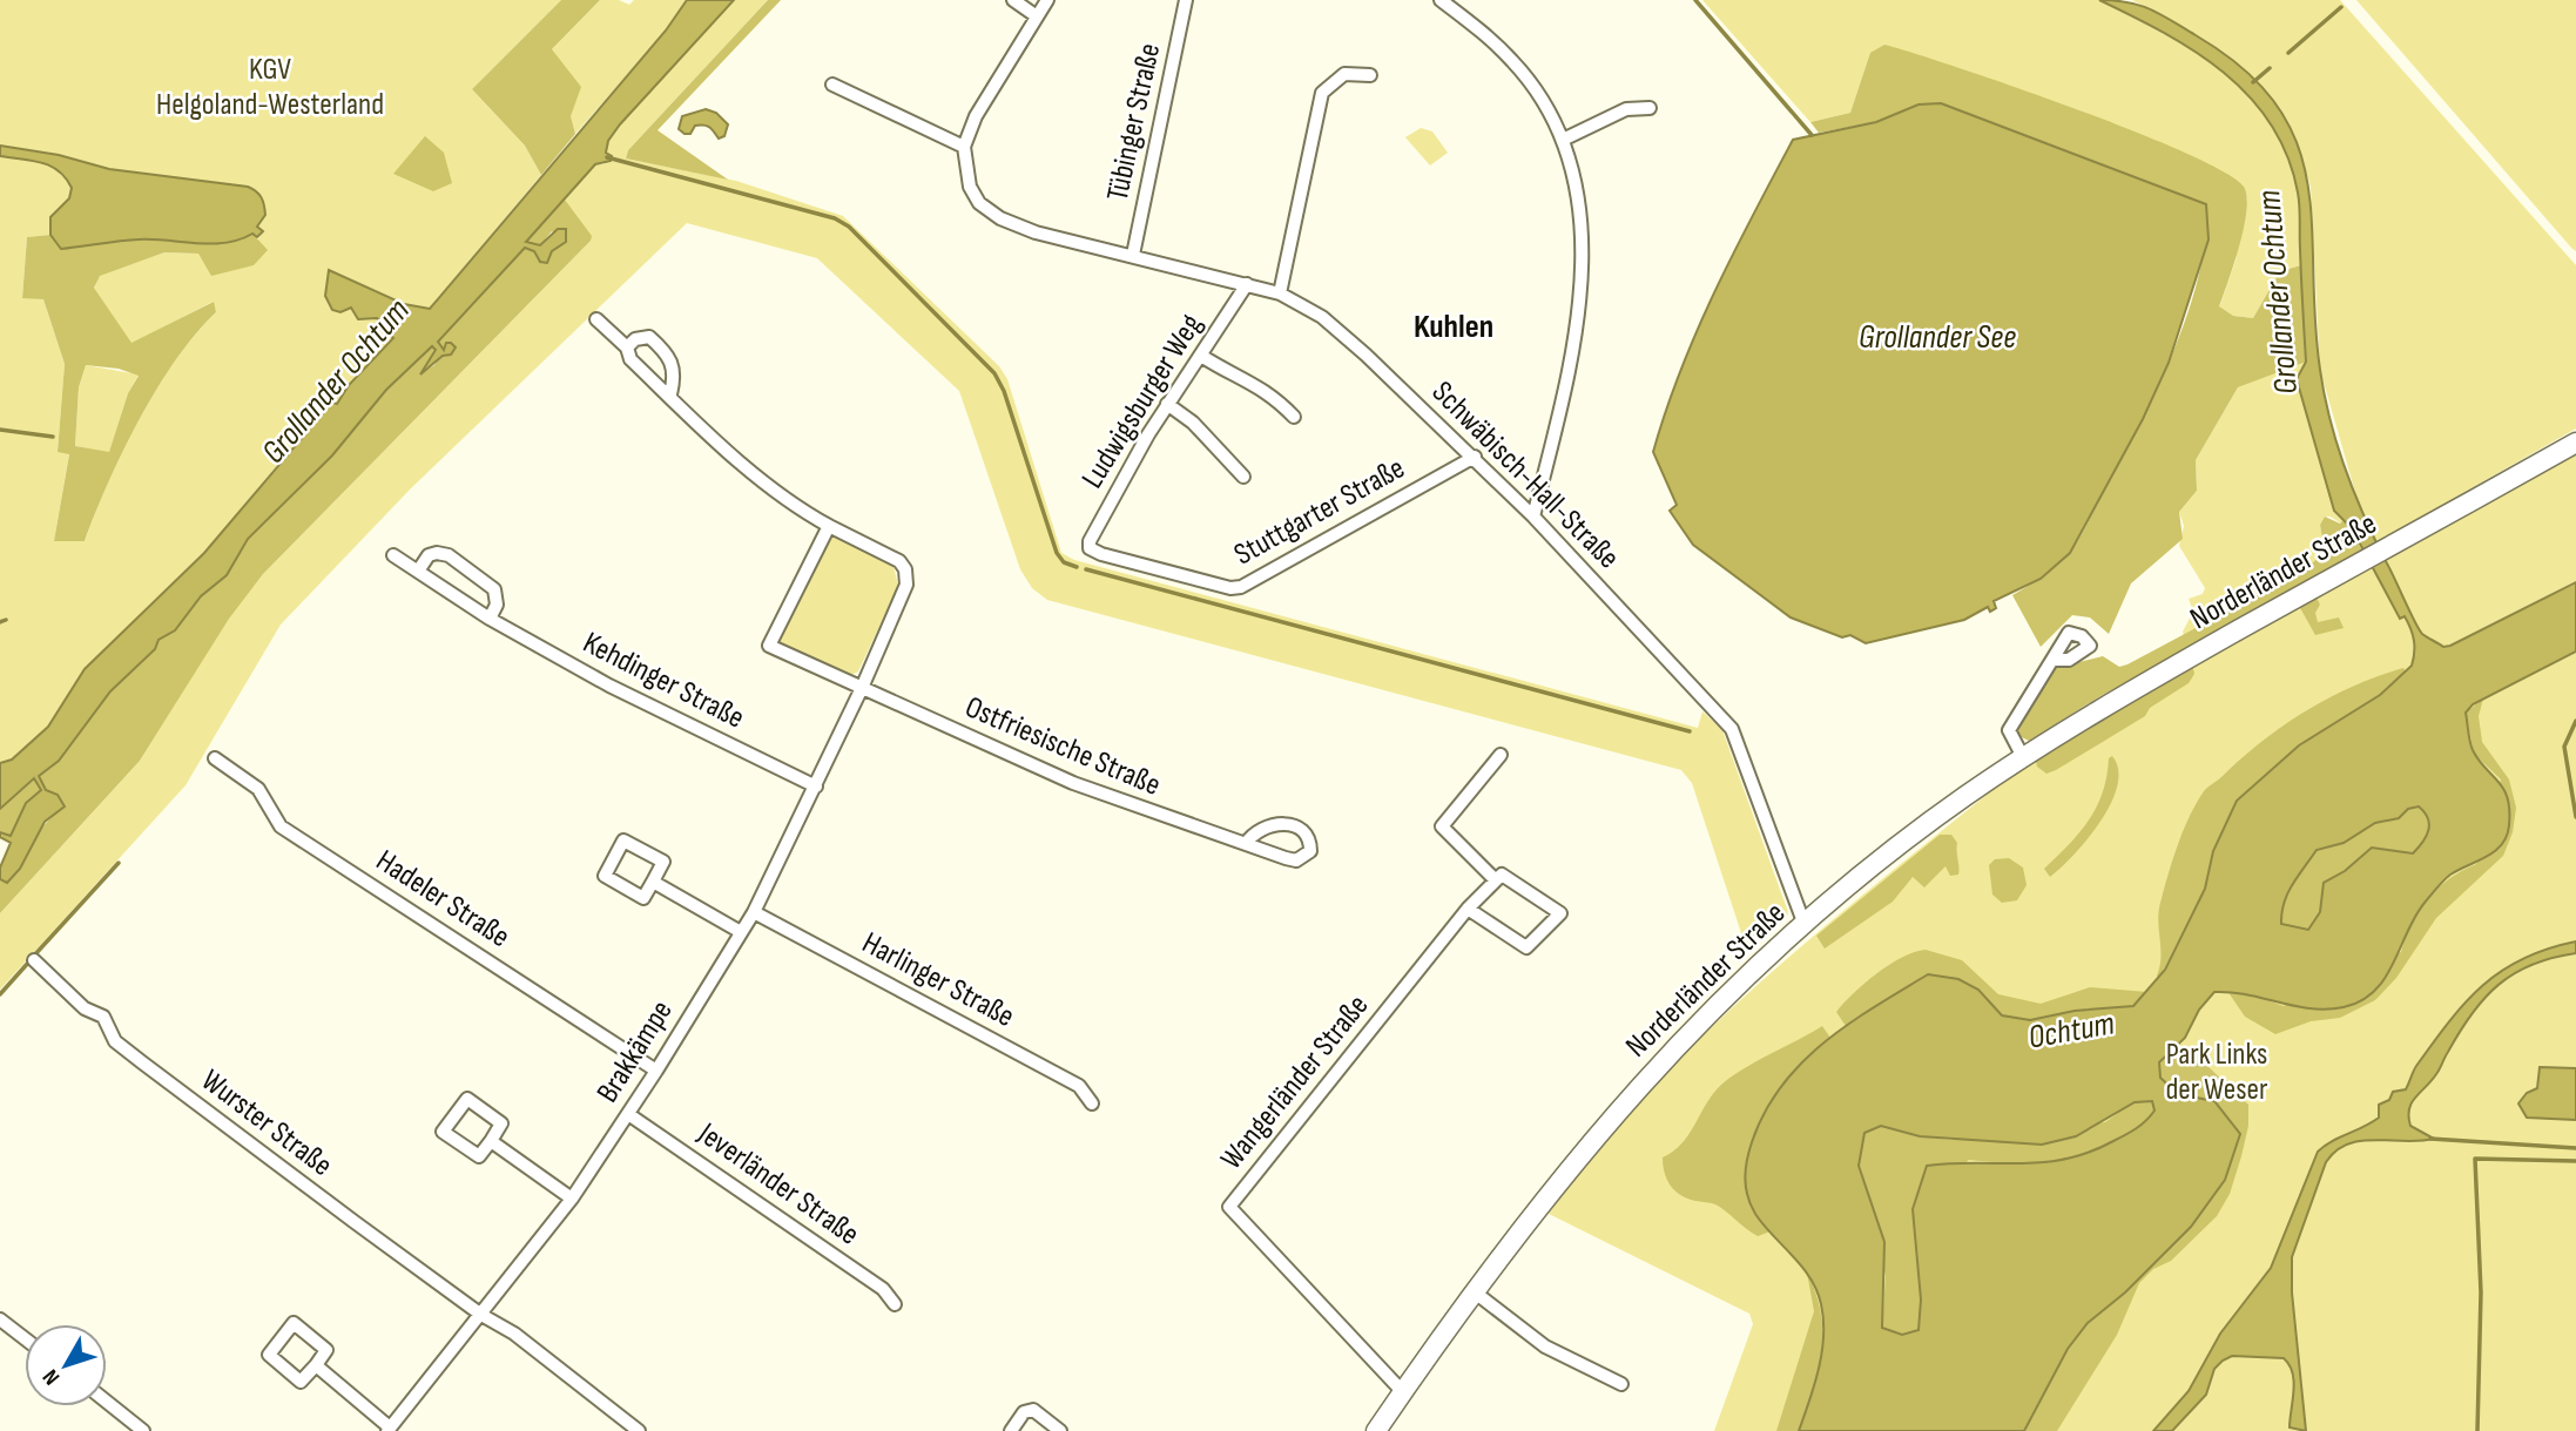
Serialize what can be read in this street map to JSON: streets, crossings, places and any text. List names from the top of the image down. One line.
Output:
{"streets":{"street":["Tübinger Straße","Ludwigsburger Weg","Schwäbisch-Hall-Straße","Stuttgarter Straße","Norderländer Straße","Kehdinger Straße","Ostfriesische Straße","Hadeler Straße","Harlinger Straße","Brakkämpe","Wangerländer Straße","Wurster Straße","Jeverländer Straße"]},"crossings":[["Tübinger Straße","Schwäbisch-Hall-Straße"],["Ludwigsburger Weg","Schwäbisch-Hall-Straße"],["Ludwigsburger Weg","Stuttgarter Straße"],["Schwäbisch-Hall-Straße","Stuttgarter Straße"],["Schwäbisch-Hall-Straße","Norderländer Straße"],["Norderländer Straße","Wangerländer Straße"],["Kehdinger Straße","Brakkämpe"],["Ostfriesische Straße","Brakkämpe"],["Hadeler Straße","Brakkämpe"],["Harlinger Straße","Brakkämpe"],["Brakkämpe","Wurster Straße"],["Brakkämpe","Jeverländer Straße"]],"districts":["Kuhlen"],"water":["Grollander Ochtum","Grollander See","Ochtum"],"parks":["KGV Helgoland-Westerland","Park Links der Weser"],"north":"bottom left"}
